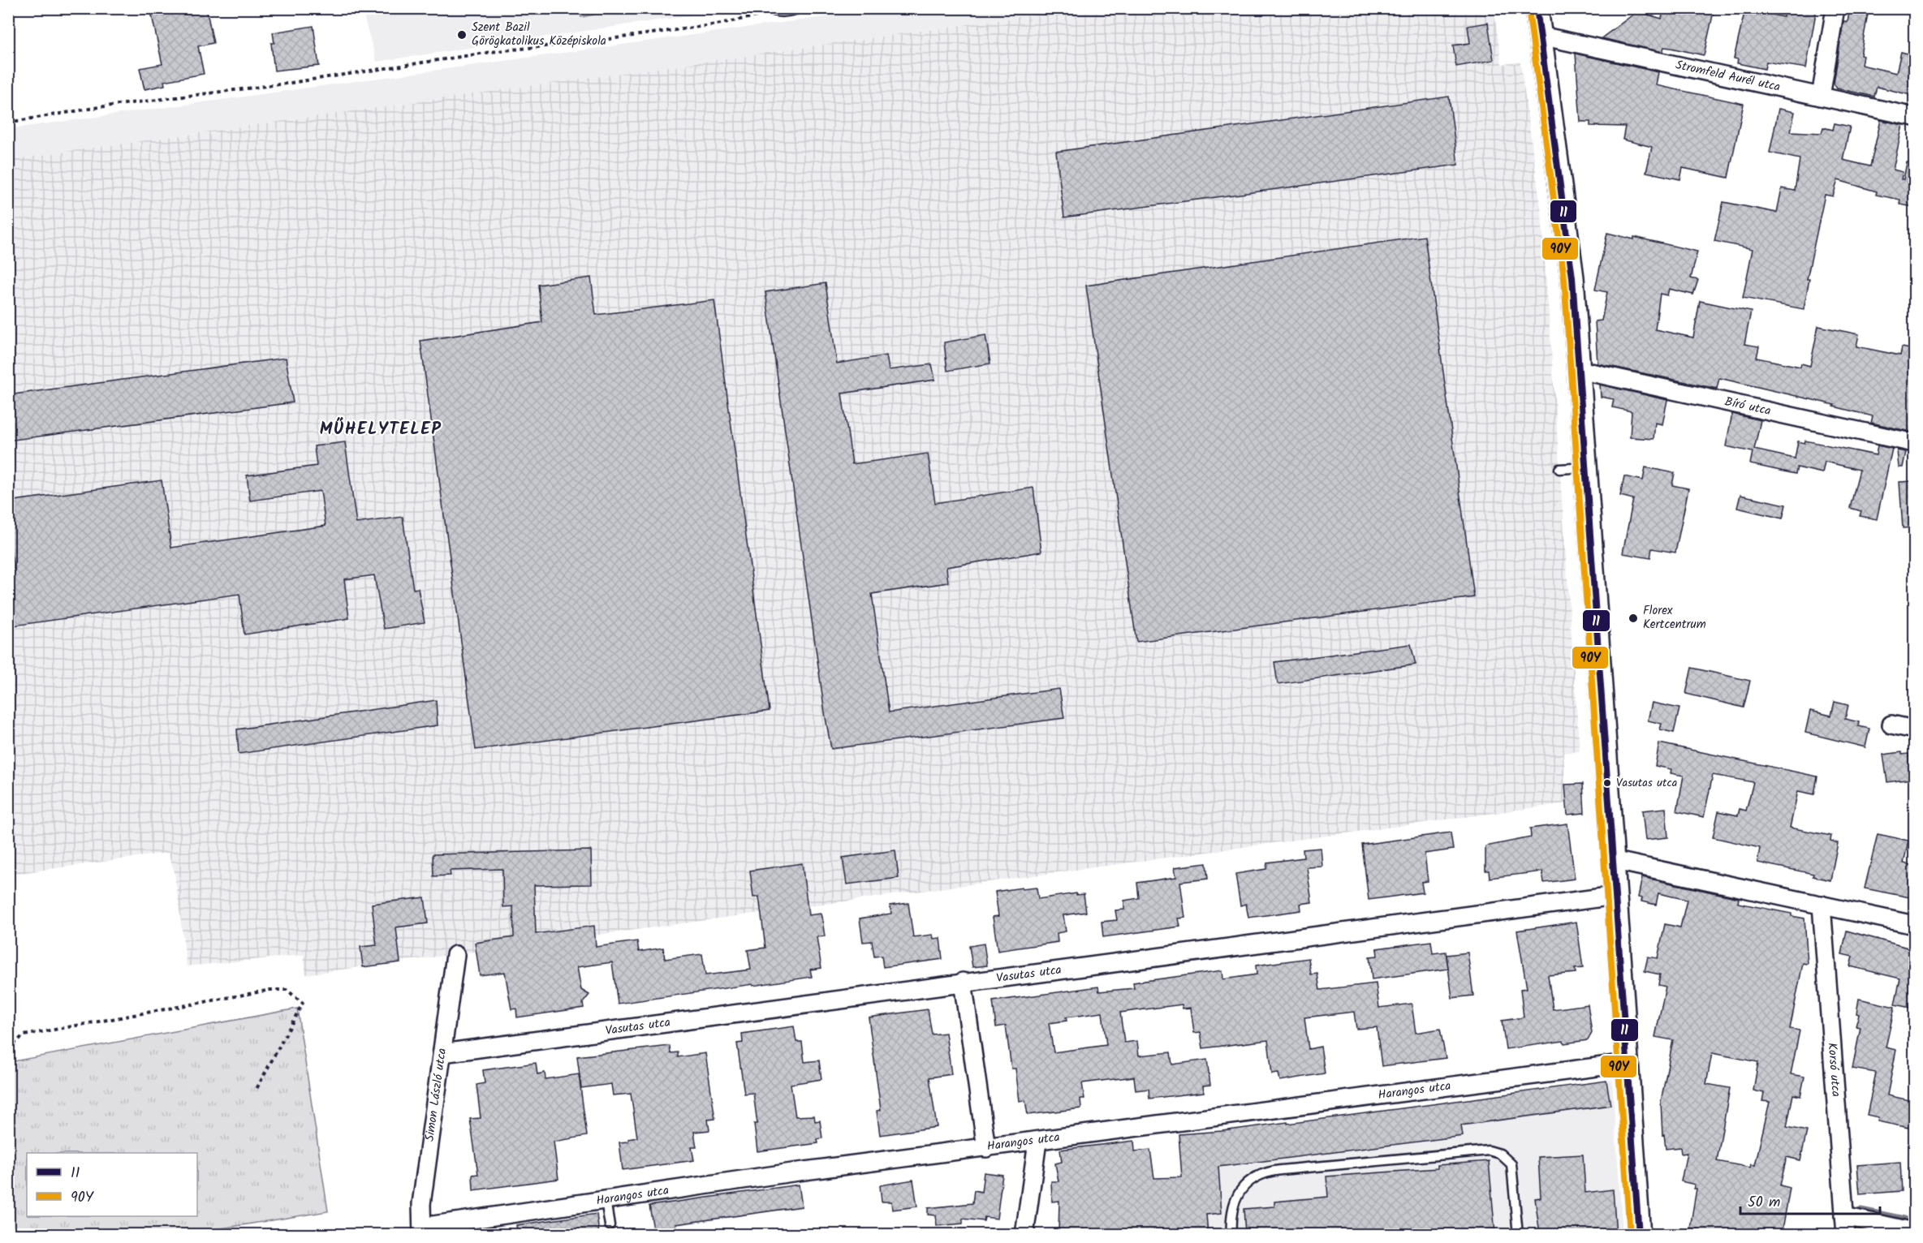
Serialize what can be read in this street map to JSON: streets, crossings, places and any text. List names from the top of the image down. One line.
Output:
{"streets":{"street":["Stromfeld Aurél utca","Bíró utca","Vasutas utca","Korsó utca","Harangos utca","Simon László utca"]},"crossings":[["Vasutas utca","Simon László utca"],["Harangos utca","Simon László utca"]],"districts":["MŰHELYTELEP"],"places":["Szent Bazil Görögkatolikus Középiskola","Florex Kertcentrum","Vasutas utca"],"lines":["transit line 11","transit line 90Y"],"legend":["11","90Y"],"scale_bar":"50 m"}
